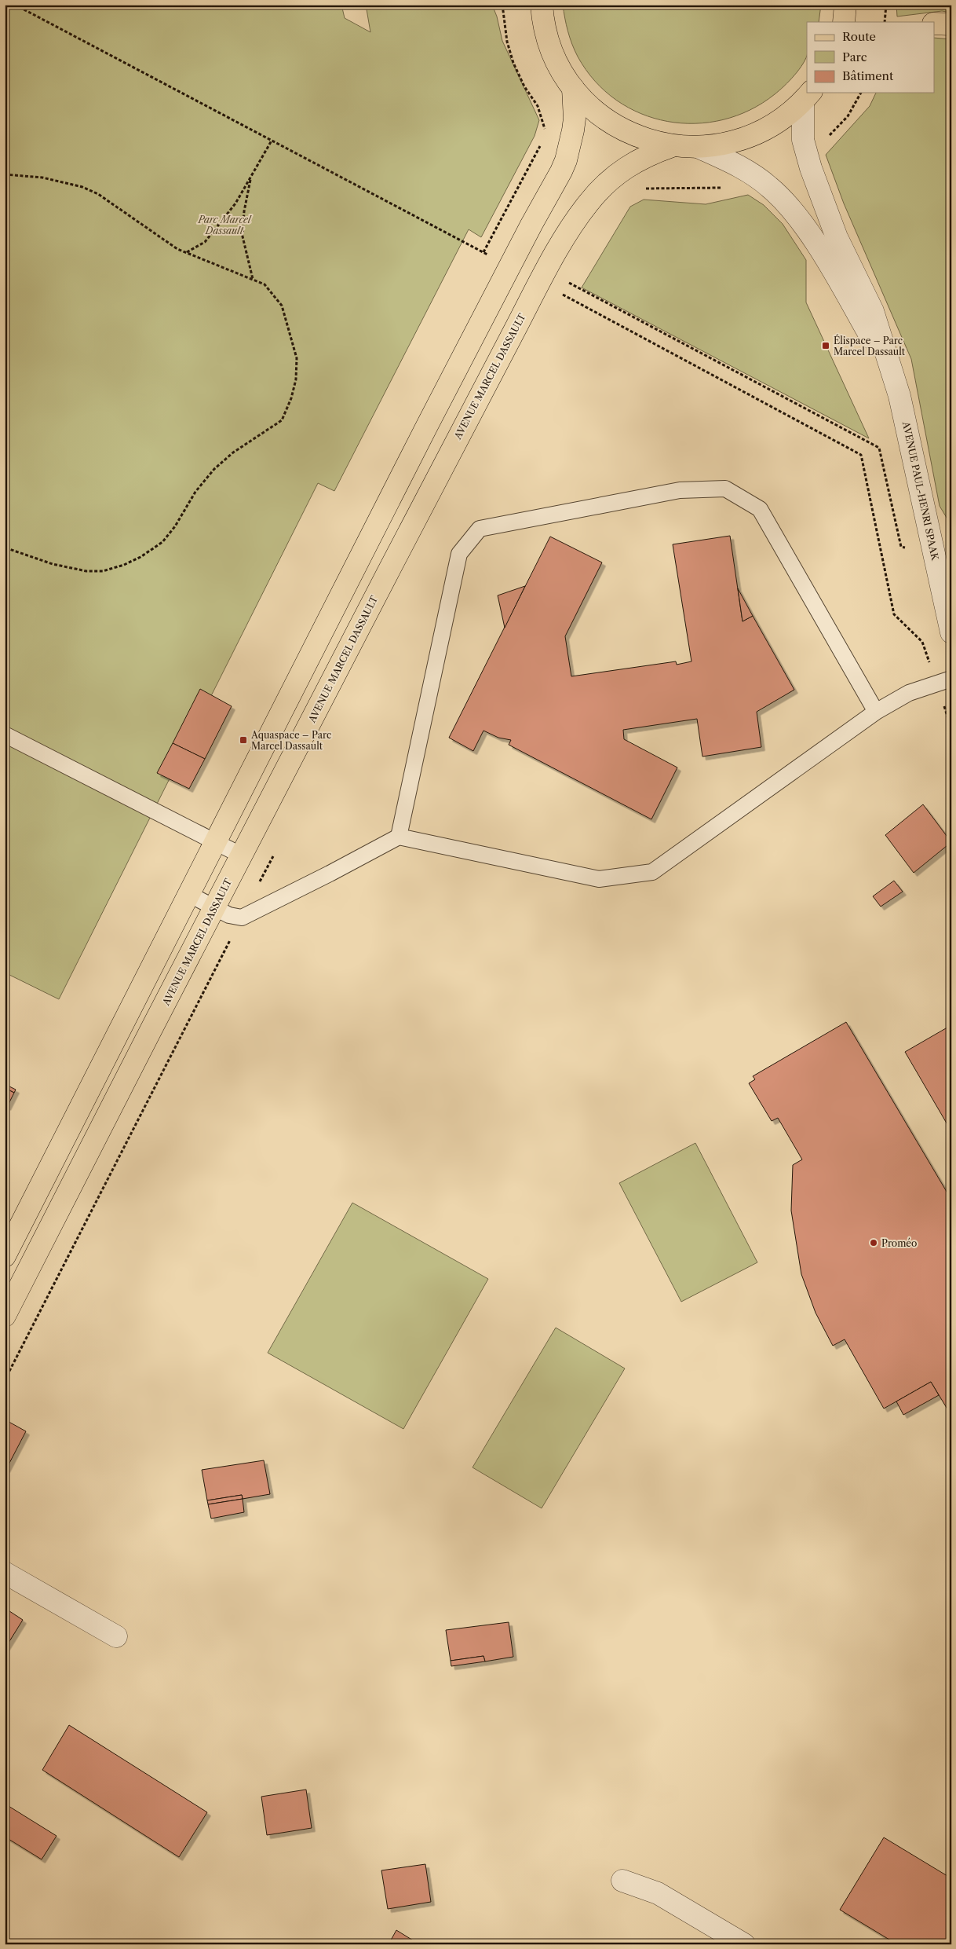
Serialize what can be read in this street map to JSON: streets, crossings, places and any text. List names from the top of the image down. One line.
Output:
{"streets":{"main road":["AVENUE MARCEL DASSAULT"],"street":["AVENUE PAUL-HENRI SPAAK"]},"parks":["Parc Marcel Dassault"],"places":{"transit":["Élispace – Parc Marcel Dassault","Aquaspace – Parc Marcel Dassault"],"other":["Proméo"]},"legend":["Route","Parc","Bâtiment"]}
